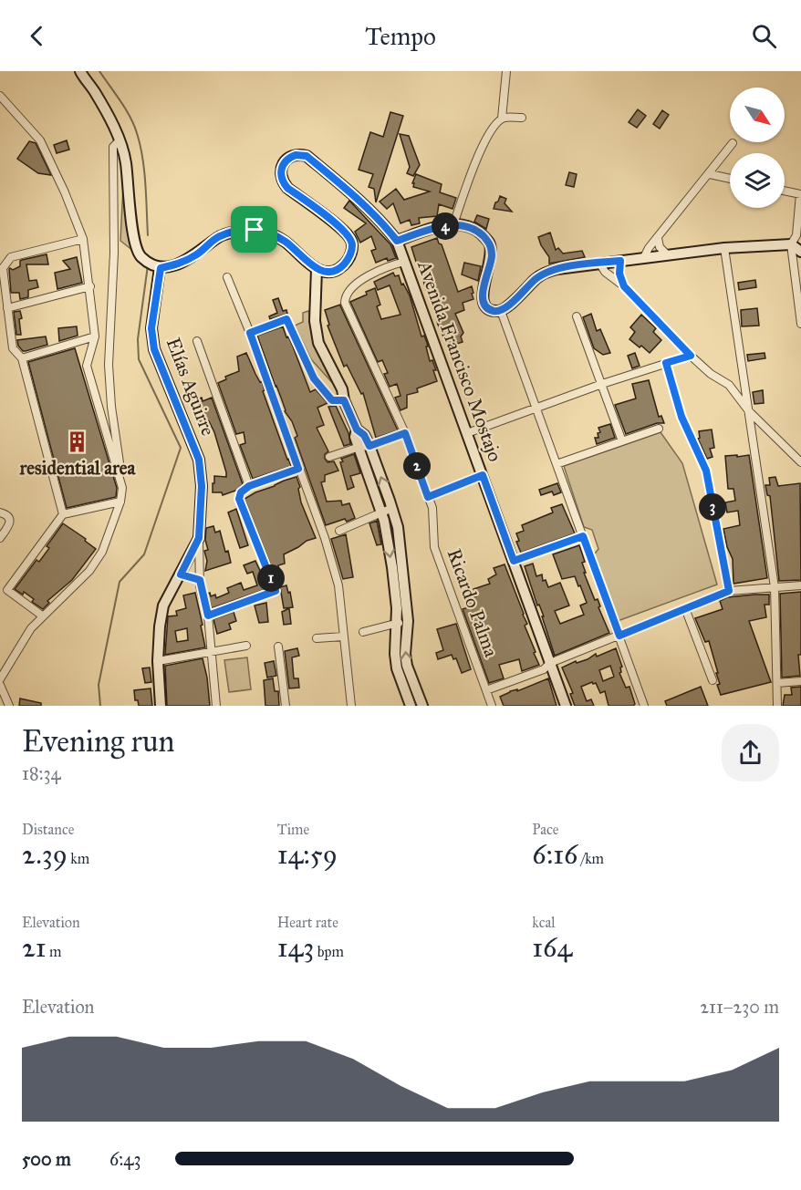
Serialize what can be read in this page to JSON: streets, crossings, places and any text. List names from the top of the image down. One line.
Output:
{"streets":{"street":["Avenida Francisco Mostajo","Elías Aguirre","Ricardo Palma"]},"crossings":[["Avenida Francisco Mostajo","Ricardo Palma"]],"places":{"building":["residential area"]},"north":"bottom right","page":{"header":"Tempo","pins":["4","2","3","1"],"heading":["Evening run","18:34"],"stats":[["Distance","2.39 km"],["Time","14:59"],["Pace","6:16 /km"],["Elevation","21 m"],["Heart rate","143 bpm"],["kcal","164"]],"chart":["Elevation","211–230 m"],"list":[{"name":"500 m","note":"6:43"}]}}
